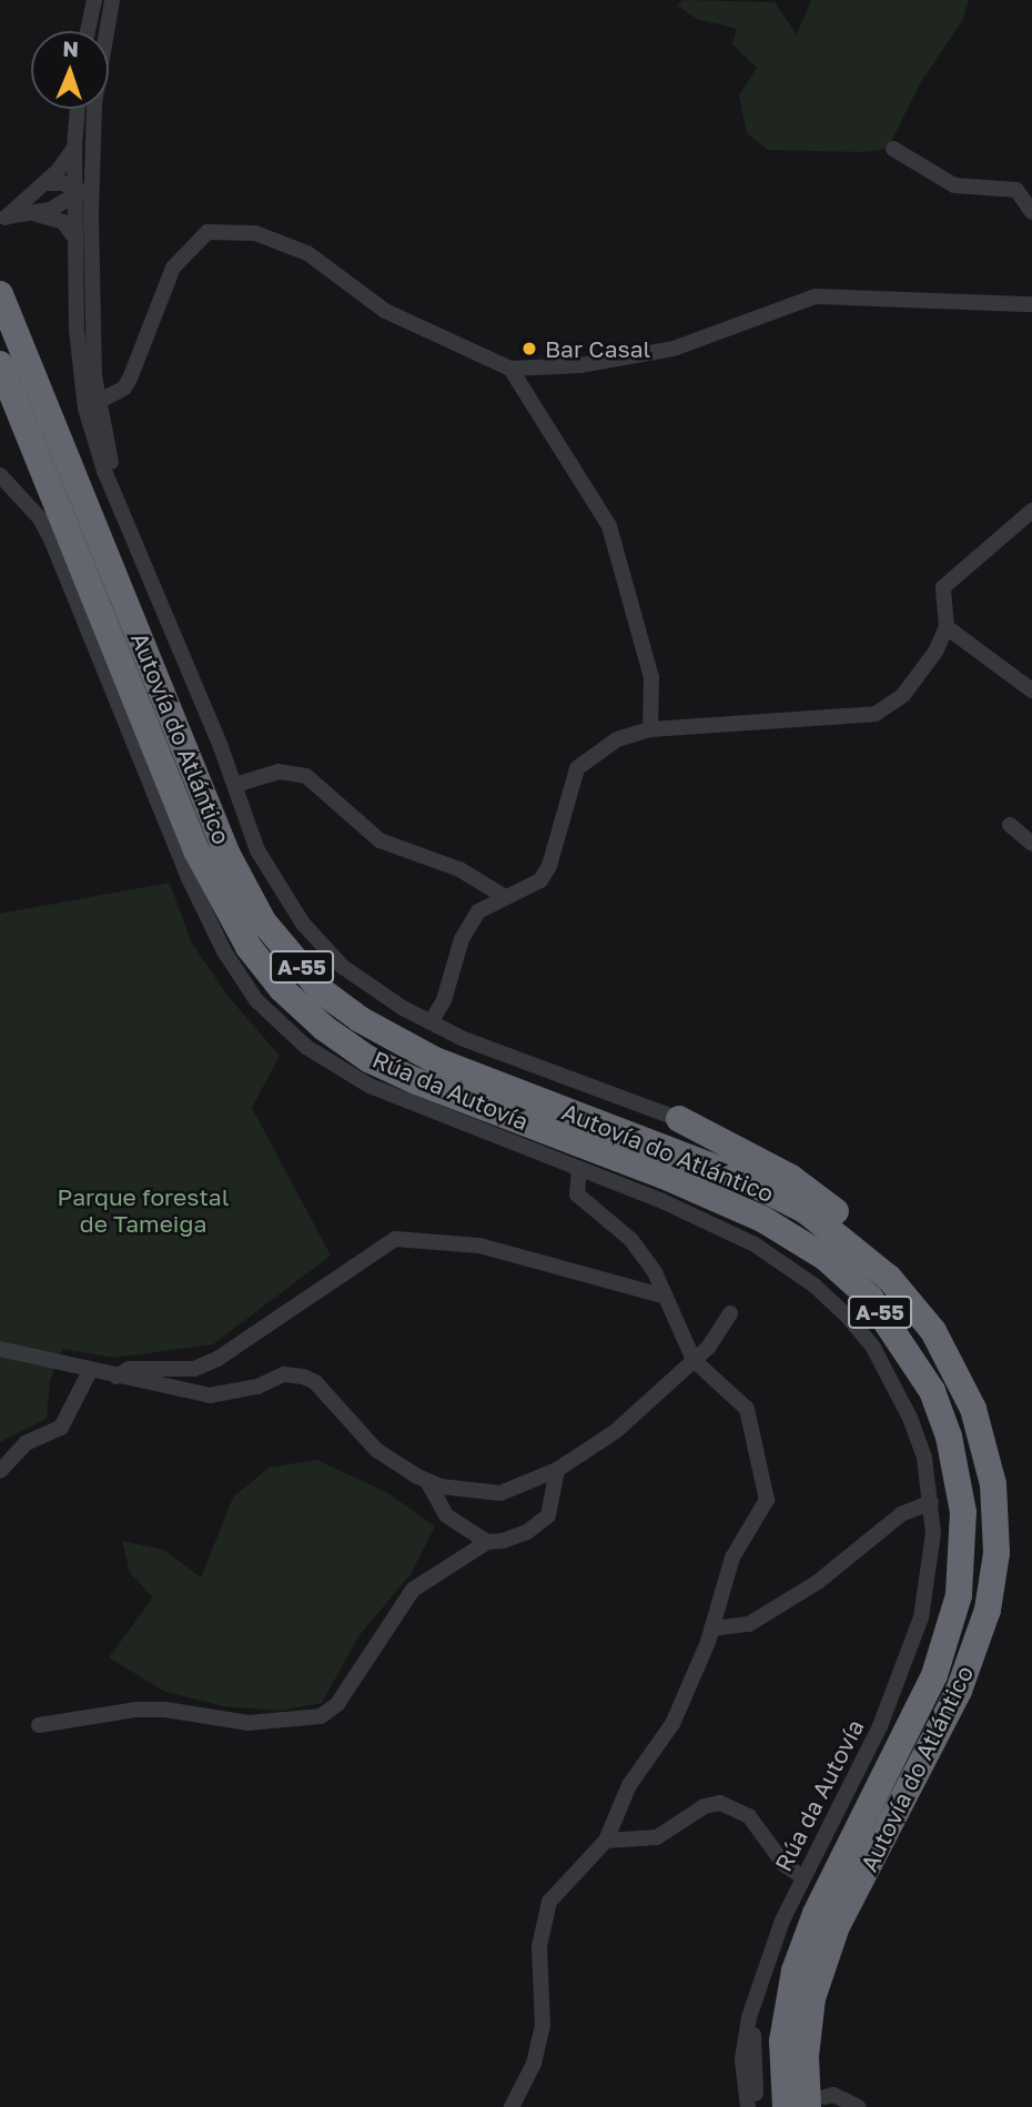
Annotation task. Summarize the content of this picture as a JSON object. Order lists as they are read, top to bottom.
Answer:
{
  "streets": {
    "highway": ["Autovía do Atlántico", "A-55"],
    "street": ["Rúa da Autovía"]
  },
  "parks": ["Parque forestal de Tameiga"],
  "places": ["Bar Casal"],
  "north": "top"
}
